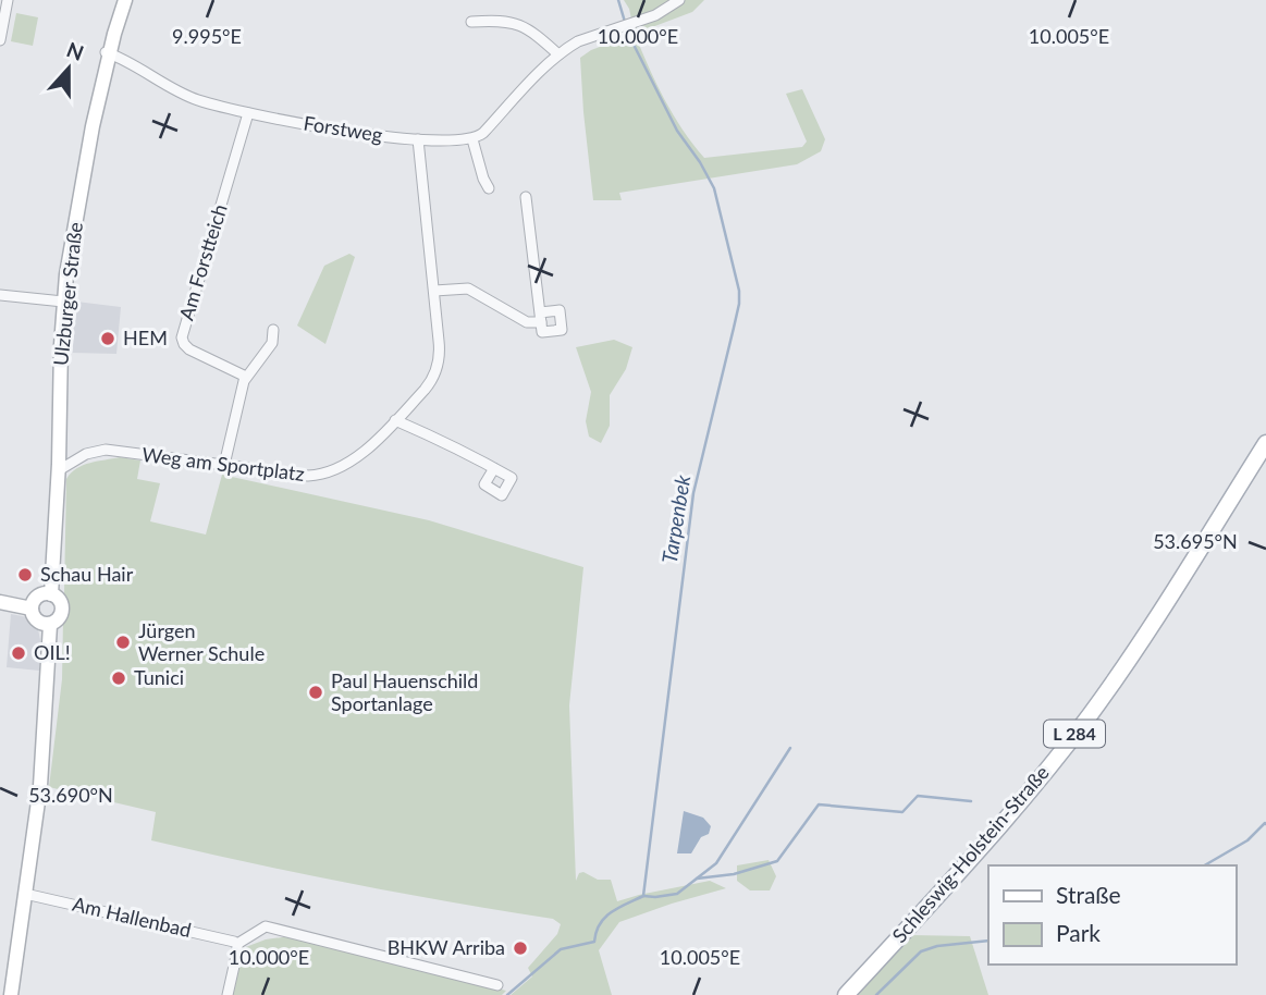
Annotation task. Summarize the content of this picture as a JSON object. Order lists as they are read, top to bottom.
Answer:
{
  "streets": {
    "main road": ["Ulzburger Straße", "L 284", "Schleswig-Holstein-Straße"],
    "street": [
      "Forstweg",
      "Am Forstteich",
      "Weg am Sportplatz",
      "Am Hallenbad"
    ]
  },
  "crossings": [
    ["Forstweg", "Am Forstteich"],
    ["Forstweg", "Ulzburger Straße"],
    ["Forstweg", "Weg am Sportplatz"],
    ["Ulzburger Straße", "Weg am Sportplatz"],
    ["Ulzburger Straße", "Am Hallenbad"]
  ],
  "water": ["Tarpenbek"],
  "places": [
    "HEM",
    "Schau Hair",
    "Jürgen Werner Schule",
    "OIL!",
    "Tunici",
    "Paul Hauenschild Sportanlage",
    "BHKW Arriba"
  ],
  "legend": ["Straße", "Park"],
  "north": "top",
  "coordinates": [
    "9.995°E",
    "10.000°E",
    "10.005°E",
    "53.695°N",
    "53.690°N"
  ]
}
